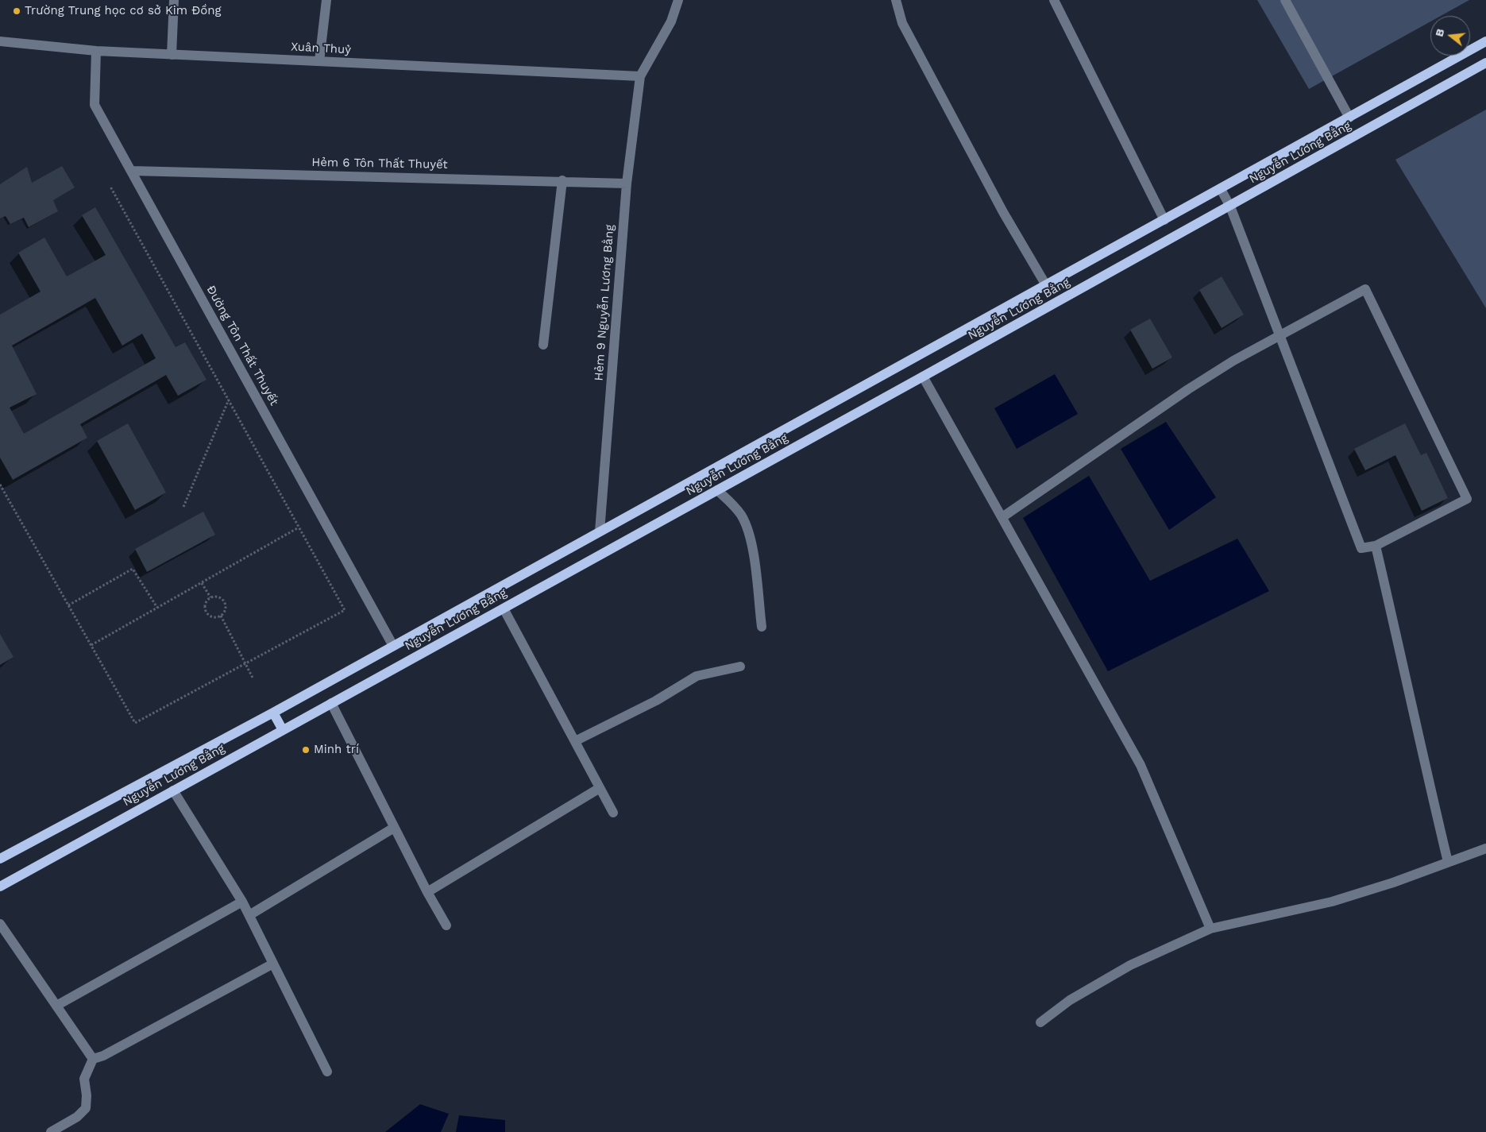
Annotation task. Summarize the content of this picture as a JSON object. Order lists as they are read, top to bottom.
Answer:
{
  "streets": {
    "main road": ["Nguyễn Lương Bằng"],
    "street": [
      "Xuân Thuỷ",
      "Hẻm 6 Tôn Thất Thuyết",
      "Hẻm 9 Nguyễn Lương Bằng",
      "Đường Tôn Thất Thuyết"
    ]
  },
  "crossings": [
    ["Xuân Thuỷ", "Hẻm 9 Nguyễn Lương Bằng"],
    ["Xuân Thuỷ", "Đường Tôn Thất Thuyết"],
    ["Nguyễn Lương Bằng", "Hẻm 9 Nguyễn Lương Bằng"],
    ["Nguyễn Lương Bằng", "Đường Tôn Thất Thuyết"],
    ["Hẻm 6 Tôn Thất Thuyết", "Hẻm 9 Nguyễn Lương Bằng"],
    ["Hẻm 6 Tôn Thất Thuyết", "Đường Tôn Thất Thuyết"]
  ],
  "places": ["Trường Trung học cơ sở Kim Đồng", "Minh trí"],
  "north": "left"
}
